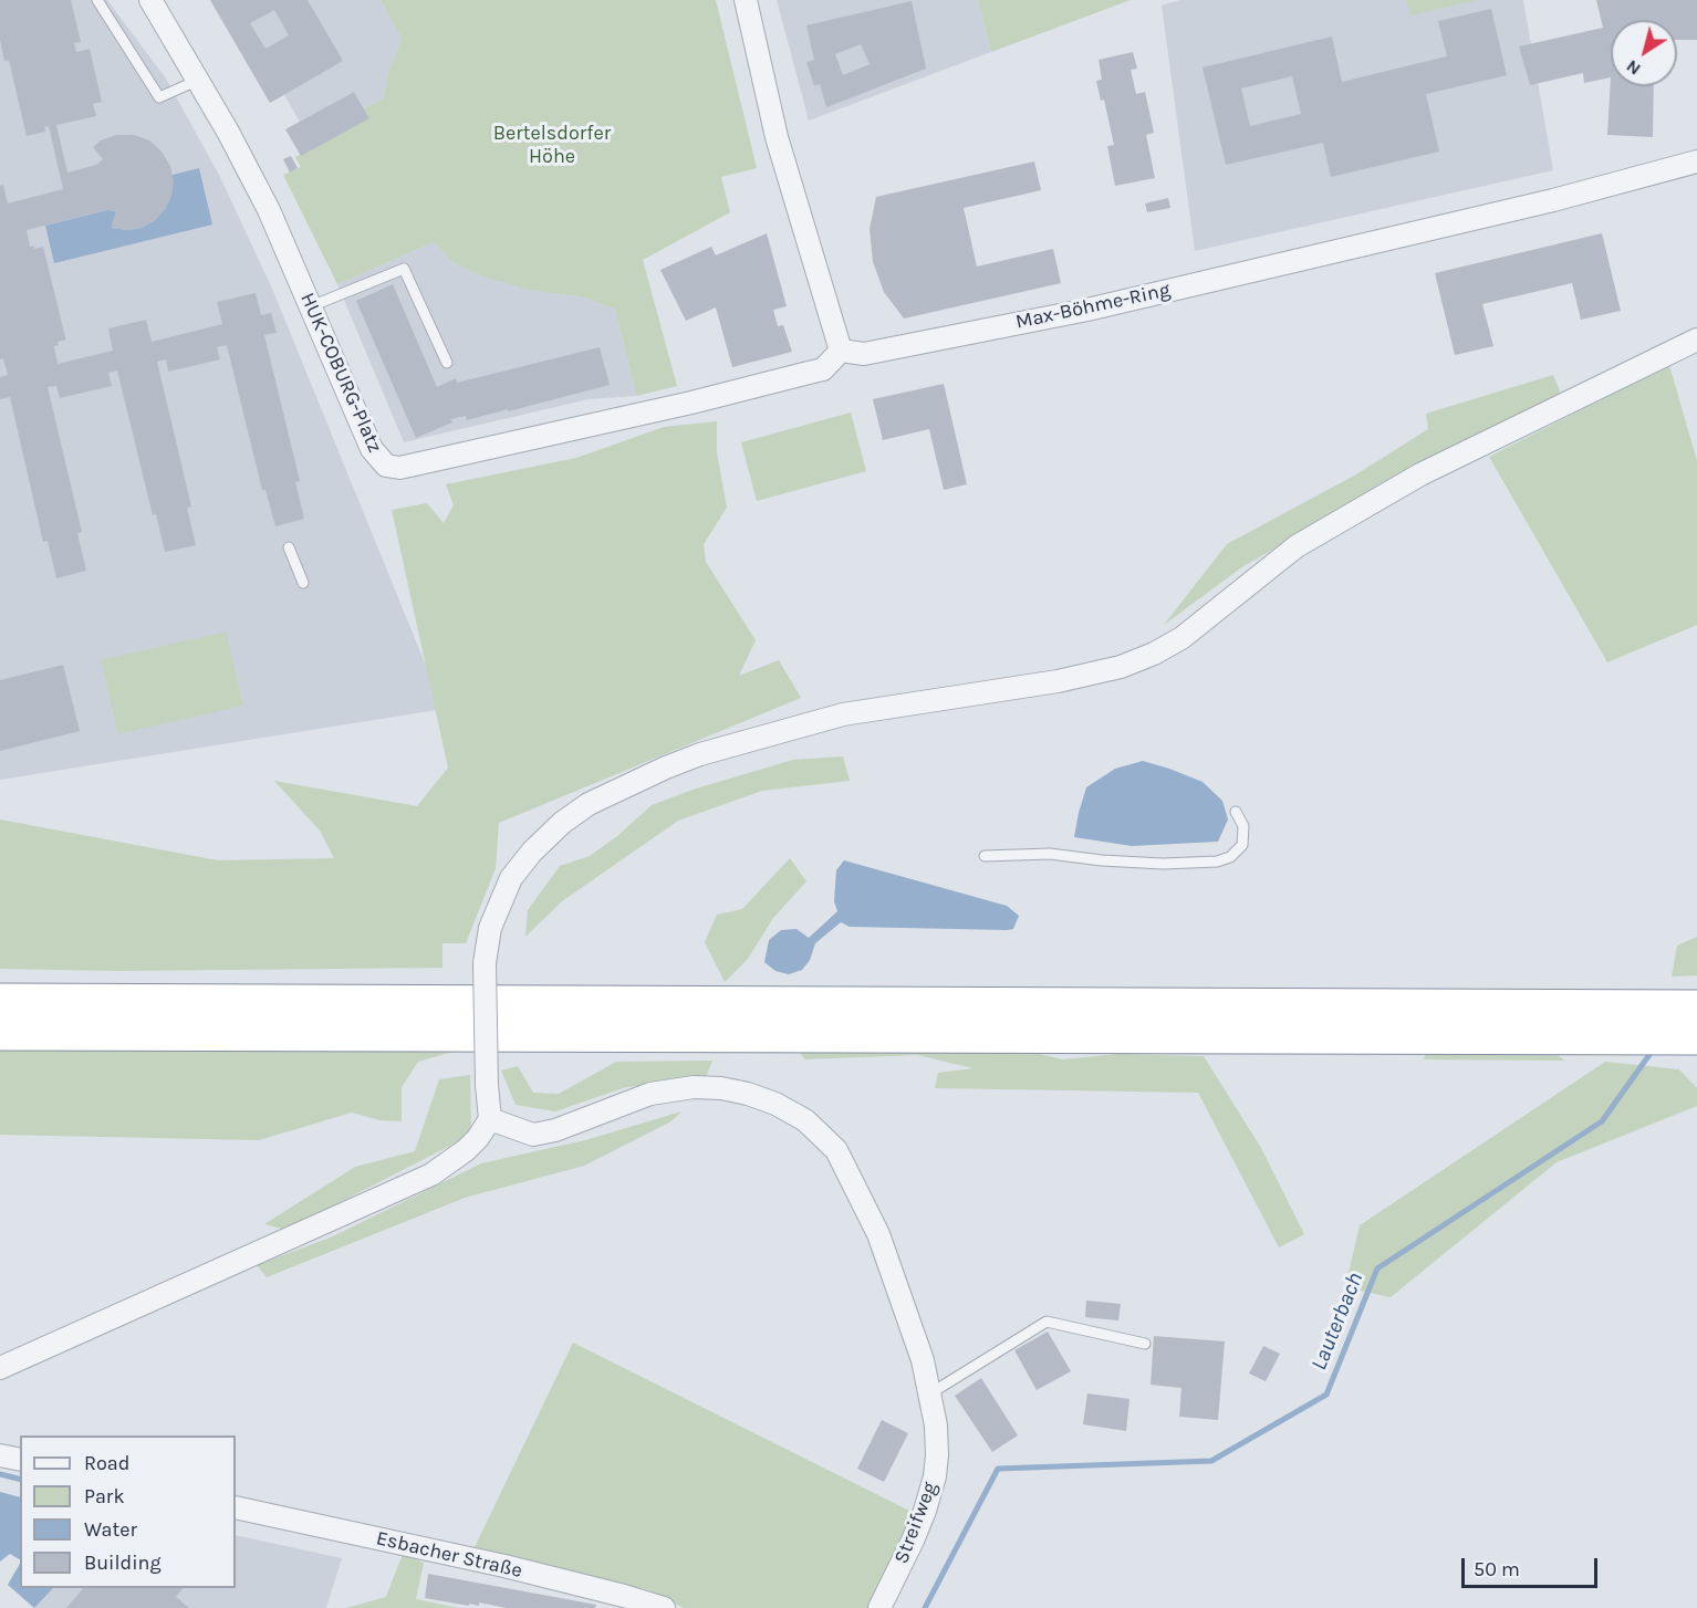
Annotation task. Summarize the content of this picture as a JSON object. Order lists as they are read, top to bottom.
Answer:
{
  "streets": {
    "street": [
      "Max-Böhme-Ring",
      "HUK-COBURG-Platz",
      "Streifweg",
      "Esbacher Straße"
    ]
  },
  "crossings": [
    ["Max-Böhme-Ring", "HUK-COBURG-Platz"]
  ],
  "water": ["Lauterbach"],
  "parks": ["Bertelsdorfer Höhe"],
  "legend": [
    "Road",
    "Park",
    "Water",
    "Building"
  ],
  "scale_bar": "50 m",
  "north": "bottom left"
}
